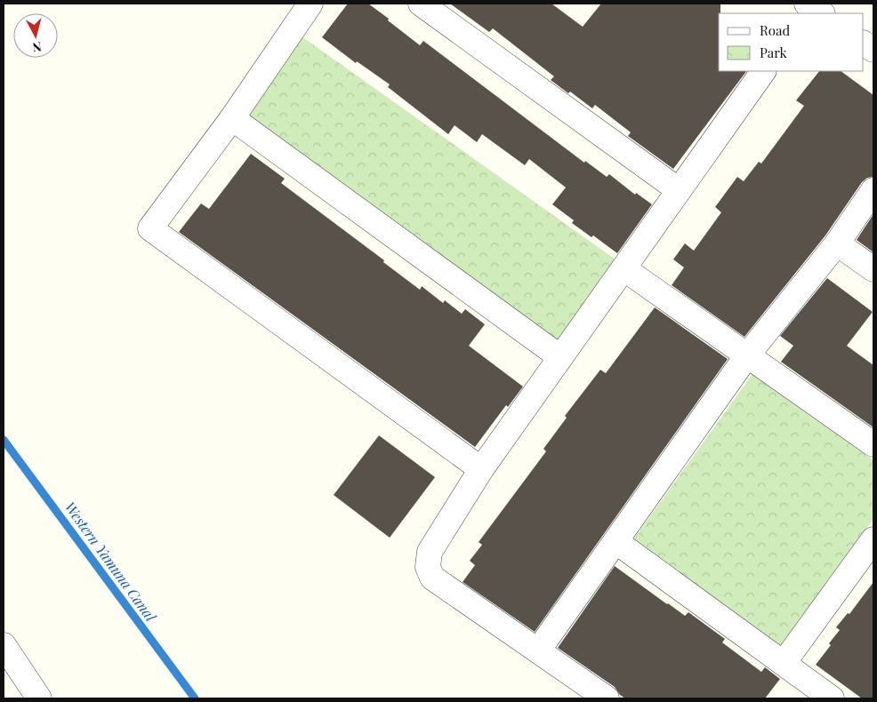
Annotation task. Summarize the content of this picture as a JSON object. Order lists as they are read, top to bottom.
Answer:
{
  "water": ["Western Yamuna Canal"],
  "legend": ["Road", "Park"],
  "north": "bottom"
}
